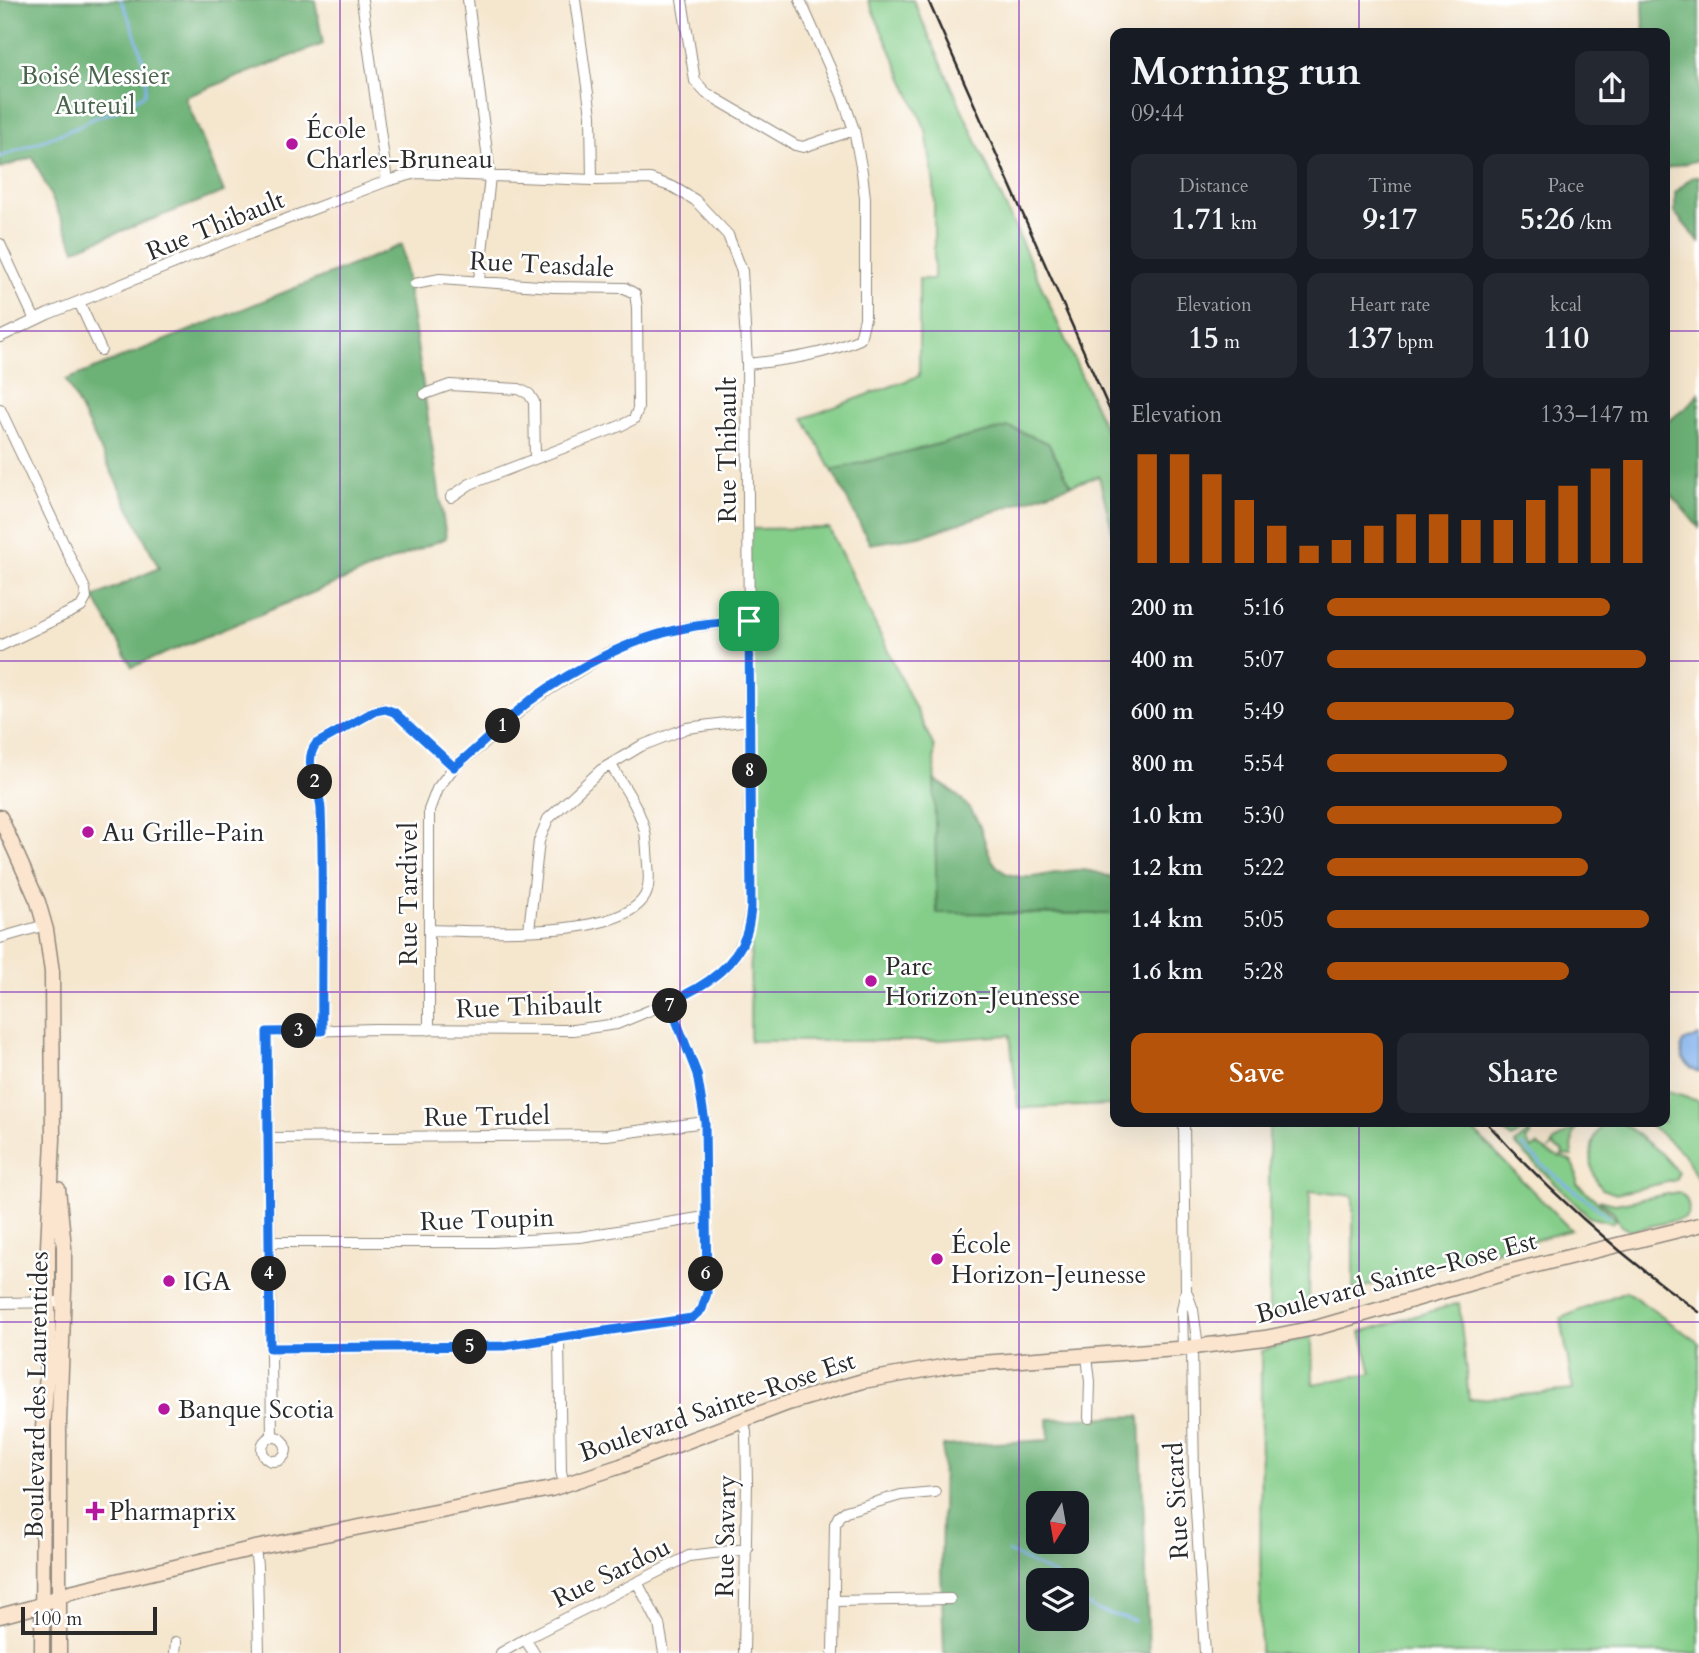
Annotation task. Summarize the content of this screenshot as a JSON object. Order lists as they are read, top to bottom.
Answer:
{
  "streets": {
    "street": [
      "Rue Thibault",
      "Rue Teasdale",
      "Rue Tardivel",
      "Rue Trudel",
      "Rue Toupin",
      "Boulevard Sainte-Rose Est",
      "Boulevard des Laurentides",
      "Rue Sicard",
      "Rue Savary",
      "Rue Sardou"
    ]
  },
  "crossings": [
    ["Rue Thibault", "Rue Tardivel"],
    ["Rue Thibault", "Rue Trudel"],
    ["Boulevard Sainte-Rose Est", "Boulevard des Laurentides"],
    ["Boulevard Sainte-Rose Est", "Rue Sicard"],
    ["Boulevard Sainte-Rose Est", "Rue Savary"],
    ["Rue Savary", "Rue Sardou"]
  ],
  "parks": ["Boisé Messier Auteuil"],
  "places": {
    "other": [
      "École Charles-Bruneau",
      "Au Grille-Pain",
      "Parc Horizon-Jeunesse",
      "École Horizon-Jeunesse",
      "IGA",
      "Banque Scotia"
    ],
    "health": ["Pharmaprix"]
  },
  "scale_bar": "100 m",
  "north": "bottom",
  "page": {
    "heading": ["Morning run", "09:44"],
    "stats": [
      ["Distance", "1.71 km"],
      ["Time", "9:17"],
      ["Pace", "5:26 /km"],
      ["Elevation", "15 m"],
      ["Heart rate", "137 bpm"],
      ["kcal", "110"]
    ],
    "chart": ["Elevation", "133–147 m"],
    "list": [
      {
        "name": "200 m",
        "note": "5:16"
      },
      {
        "name": "400 m",
        "note": "5:07"
      },
      {
        "name": "600 m",
        "note": "5:49"
      },
      {
        "name": "800 m",
        "note": "5:54"
      },
      {
        "name": "1.0 km",
        "note": "5:30"
      },
      {
        "name": "1.2 km",
        "note": "5:22"
      },
      {
        "name": "1.4 km",
        "note": "5:05"
      },
      {
        "name": "1.6 km",
        "note": "5:28"
      }
    ],
    "pins": [
      "1",
      "8",
      "2",
      "7",
      "3",
      "4",
      "6",
      "5"
    ],
    "buttons": ["Save", "Share"],
    "scale": "100 m"
  }
}
